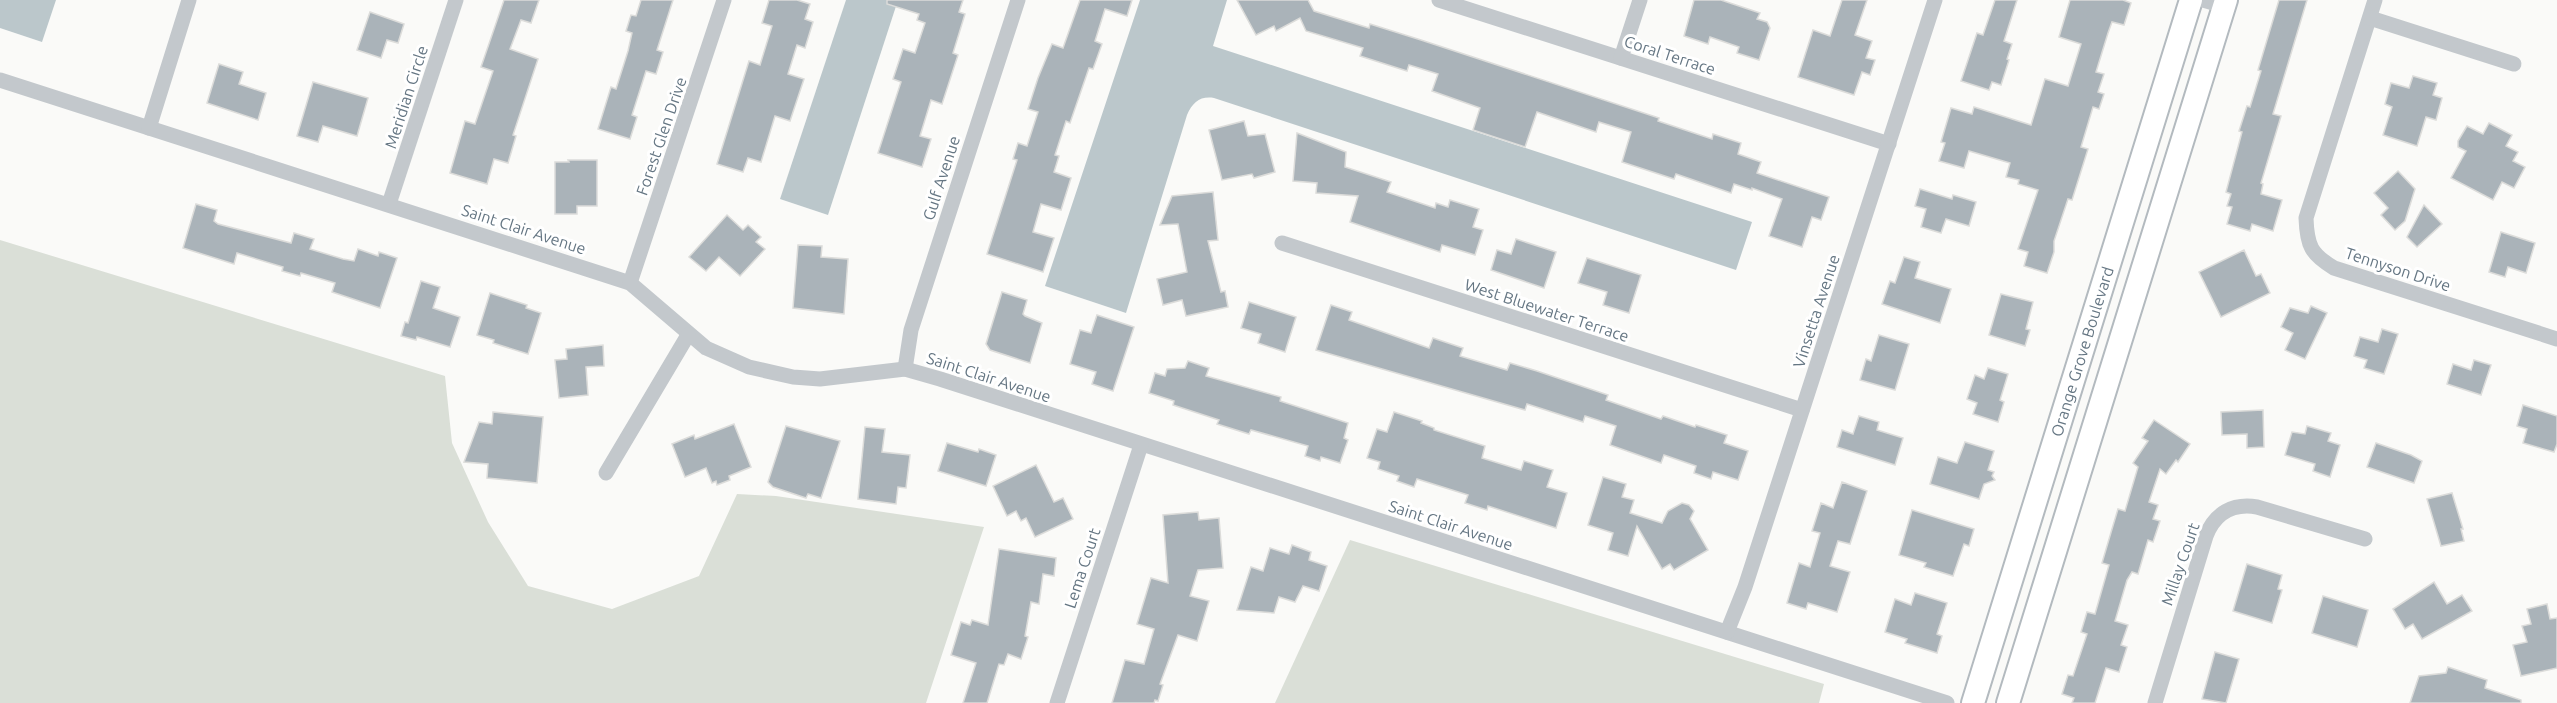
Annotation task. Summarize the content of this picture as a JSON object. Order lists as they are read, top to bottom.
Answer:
{
  "streets": {
    "street": [
      "Coral Terrace",
      "Meridian Circle",
      "Forest Glen Drive",
      "Gulf Avenue",
      "Saint Clair Avenue",
      "Tennyson Drive",
      "West Bluewater Terrace",
      "Vinsetta Avenue",
      "Orange Grove Boulevard",
      "Millay Court",
      "Lema Court"
    ]
  },
  "crossings": [
    ["Coral Terrace", "Vinsetta Avenue"],
    ["Meridian Circle", "Saint Clair Avenue"],
    ["Forest Glen Drive", "Saint Clair Avenue"],
    ["Gulf Avenue", "Saint Clair Avenue"],
    ["Saint Clair Avenue", "Vinsetta Avenue"],
    ["Saint Clair Avenue", "Lema Court"],
    ["West Bluewater Terrace", "Vinsetta Avenue"]
  ]
}
